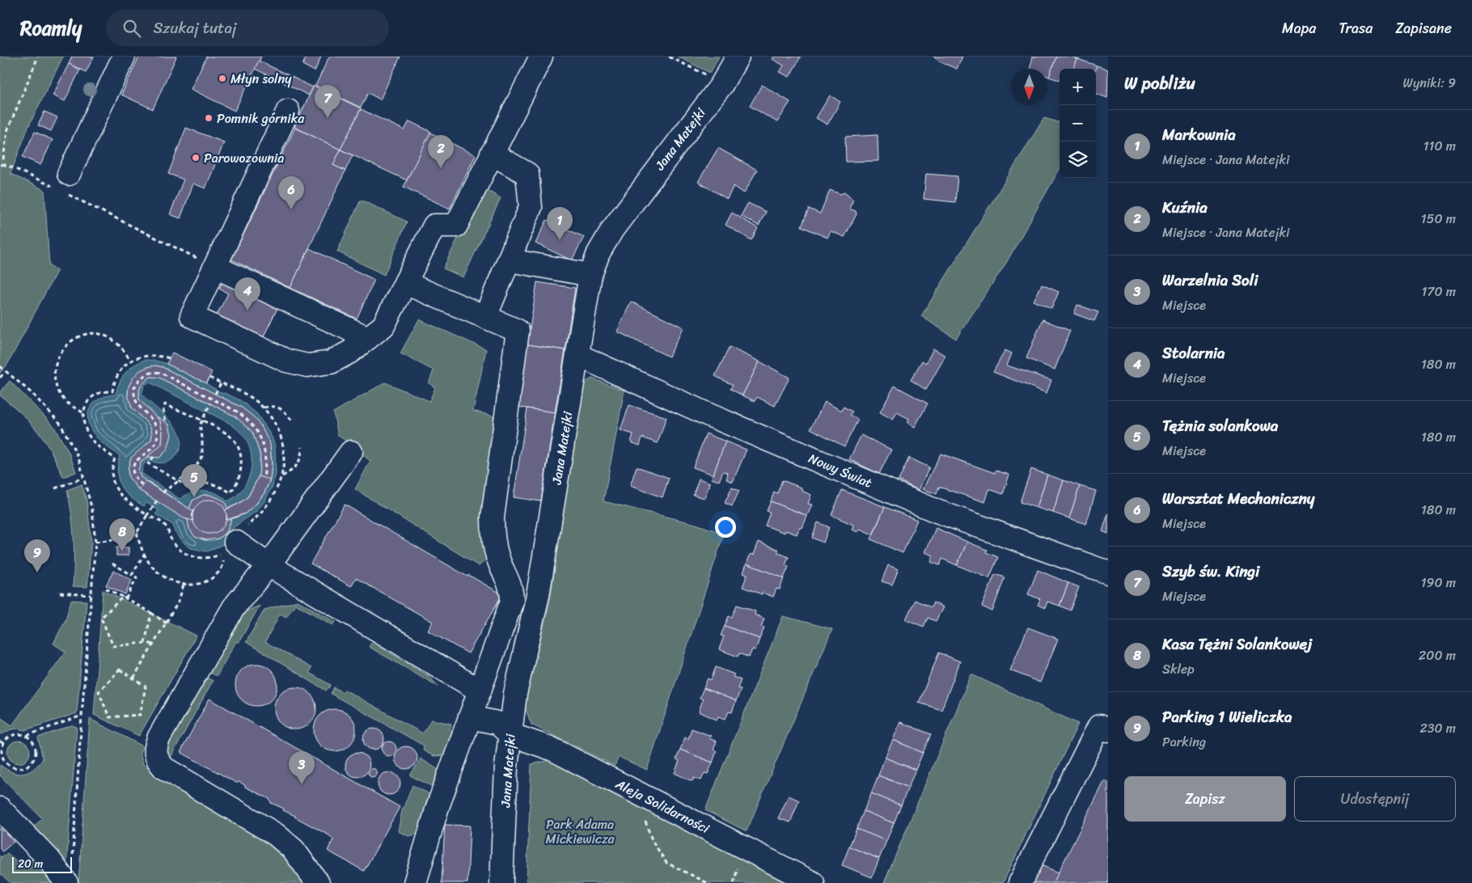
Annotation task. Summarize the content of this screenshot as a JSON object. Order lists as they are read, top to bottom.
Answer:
{
  "streets": {
    "street": ["Jana Matejki", "Nowy Świat", "Aleja Solidarności"]
  },
  "crossings": [
    ["Jana Matejki", "Nowy Świat"],
    ["Jana Matejki", "Aleja Solidarności"]
  ],
  "parks": ["Park Adama Mickiewicza"],
  "places": ["Młyn solny", "Pomnik górnika", "Parowozownia"],
  "scale_bar": "20 m",
  "north": "bottom",
  "page": {
    "header": "Roamly",
    "search": "Szukaj tutaj",
    "nav": ["Mapa", "Trasa", "Zapisane"],
    "heading": ["W pobliżu", "Wyniki: 9"],
    "map_buttons": ["+", "−"],
    "pins": [
      "7",
      "2",
      "6",
      "1",
      "4",
      "5",
      "8",
      "9",
      "3"
    ],
    "list": [
      {
        "mark": "1",
        "name": "Markownia",
        "note": "Miejsce · Jana Matejki",
        "value": "110 m"
      },
      {
        "mark": "2",
        "name": "Kuźnia",
        "note": "Miejsce · Jana Matejki",
        "value": "150 m"
      },
      {
        "mark": "3",
        "name": "Warzelnia Soli",
        "note": "Miejsce",
        "value": "170 m"
      },
      {
        "mark": "4",
        "name": "Stolarnia",
        "note": "Miejsce",
        "value": "180 m"
      },
      {
        "mark": "5",
        "name": "Tężnia solankowa",
        "note": "Miejsce",
        "value": "180 m"
      },
      {
        "mark": "6",
        "name": "Warsztat Mechaniczny",
        "note": "Miejsce",
        "value": "180 m"
      },
      {
        "mark": "7",
        "name": "Szyb św. Kingi",
        "note": "Miejsce",
        "value": "190 m"
      },
      {
        "mark": "8",
        "name": "Kasa Tężni Solankowej",
        "note": "Sklep",
        "value": "200 m"
      },
      {
        "mark": "9",
        "name": "Parking 1 Wieliczka",
        "note": "Parking",
        "value": "230 m"
      }
    ],
    "buttons": ["Zapisz", "Udostępnij"],
    "scale": "20 m"
  }
}
